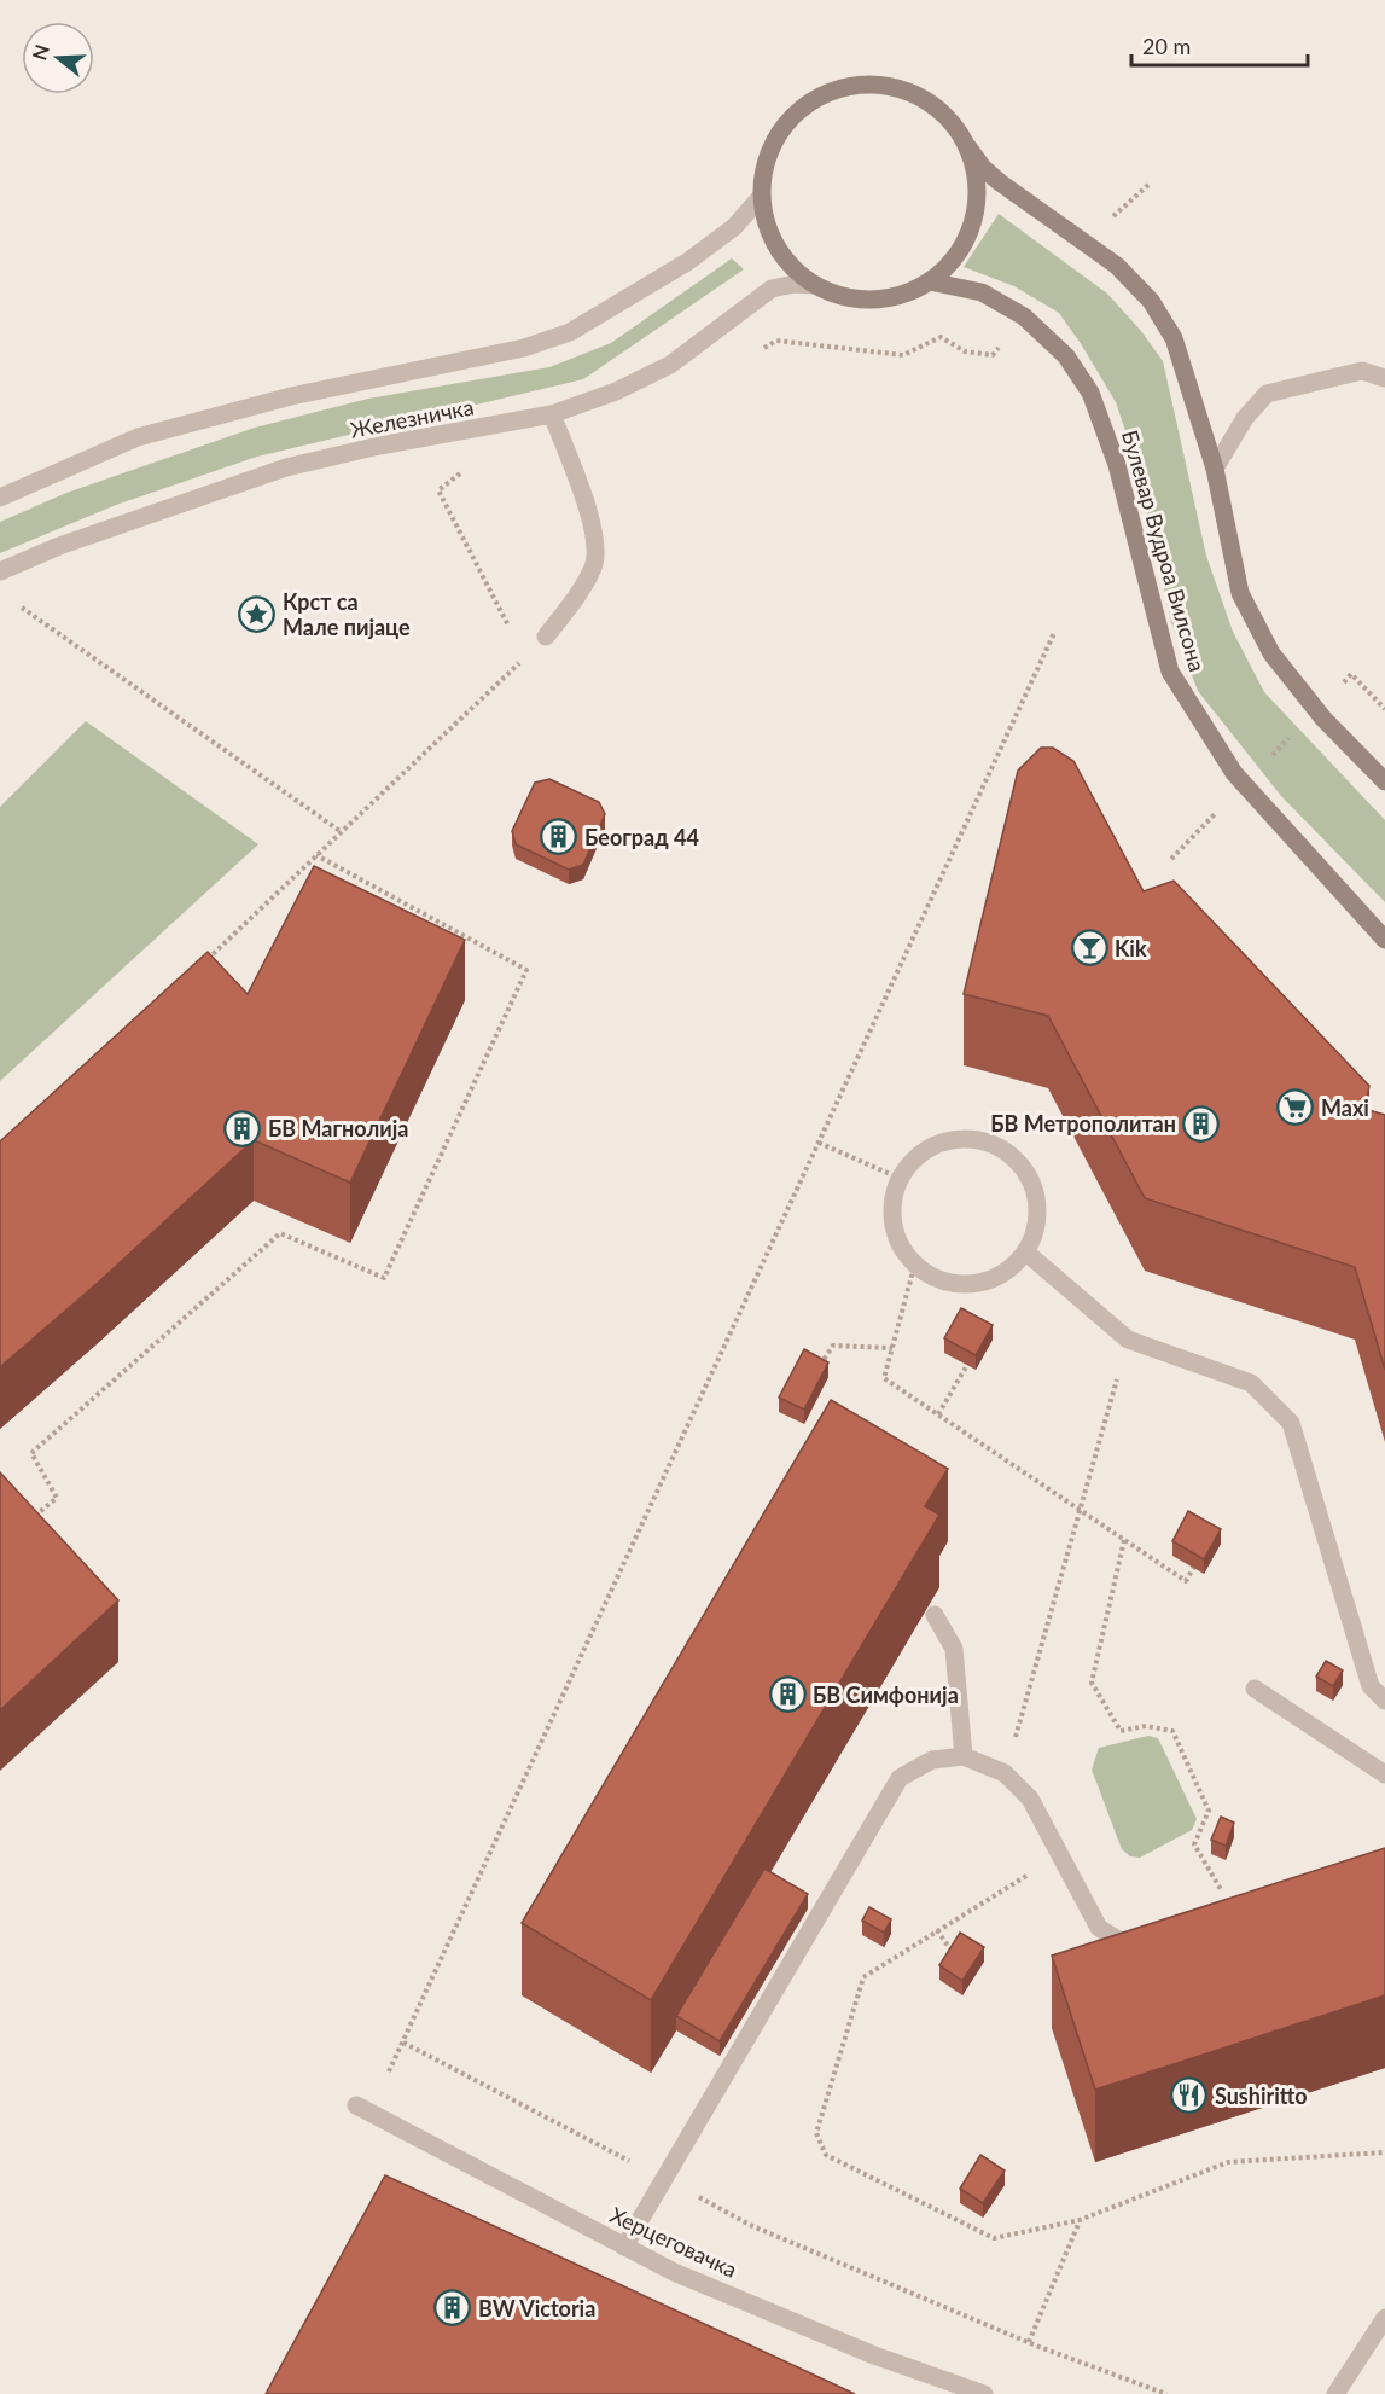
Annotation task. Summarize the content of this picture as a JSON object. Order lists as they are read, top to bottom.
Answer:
{
  "streets": {
    "main road": ["Булевар Вудроа Вилсона"],
    "street": ["Железничка", "Херцеговачка"]
  },
  "crossings": [
    ["Железничка", "Булевар Вудроа Вилсона"]
  ],
  "places": {
    "place": ["Крст са Мале пијаце"],
    "building": [
      "Београд 44",
      "БВ Метрополитан",
      "БВ Магнолија",
      "БВ Симфонија",
      "BW Victoria"
    ],
    "bar": ["Kik"],
    "supermarket": ["Maxi"],
    "restaurant": ["Sushiritto"]
  },
  "scale_bar": "20 m",
  "north": "left"
}
